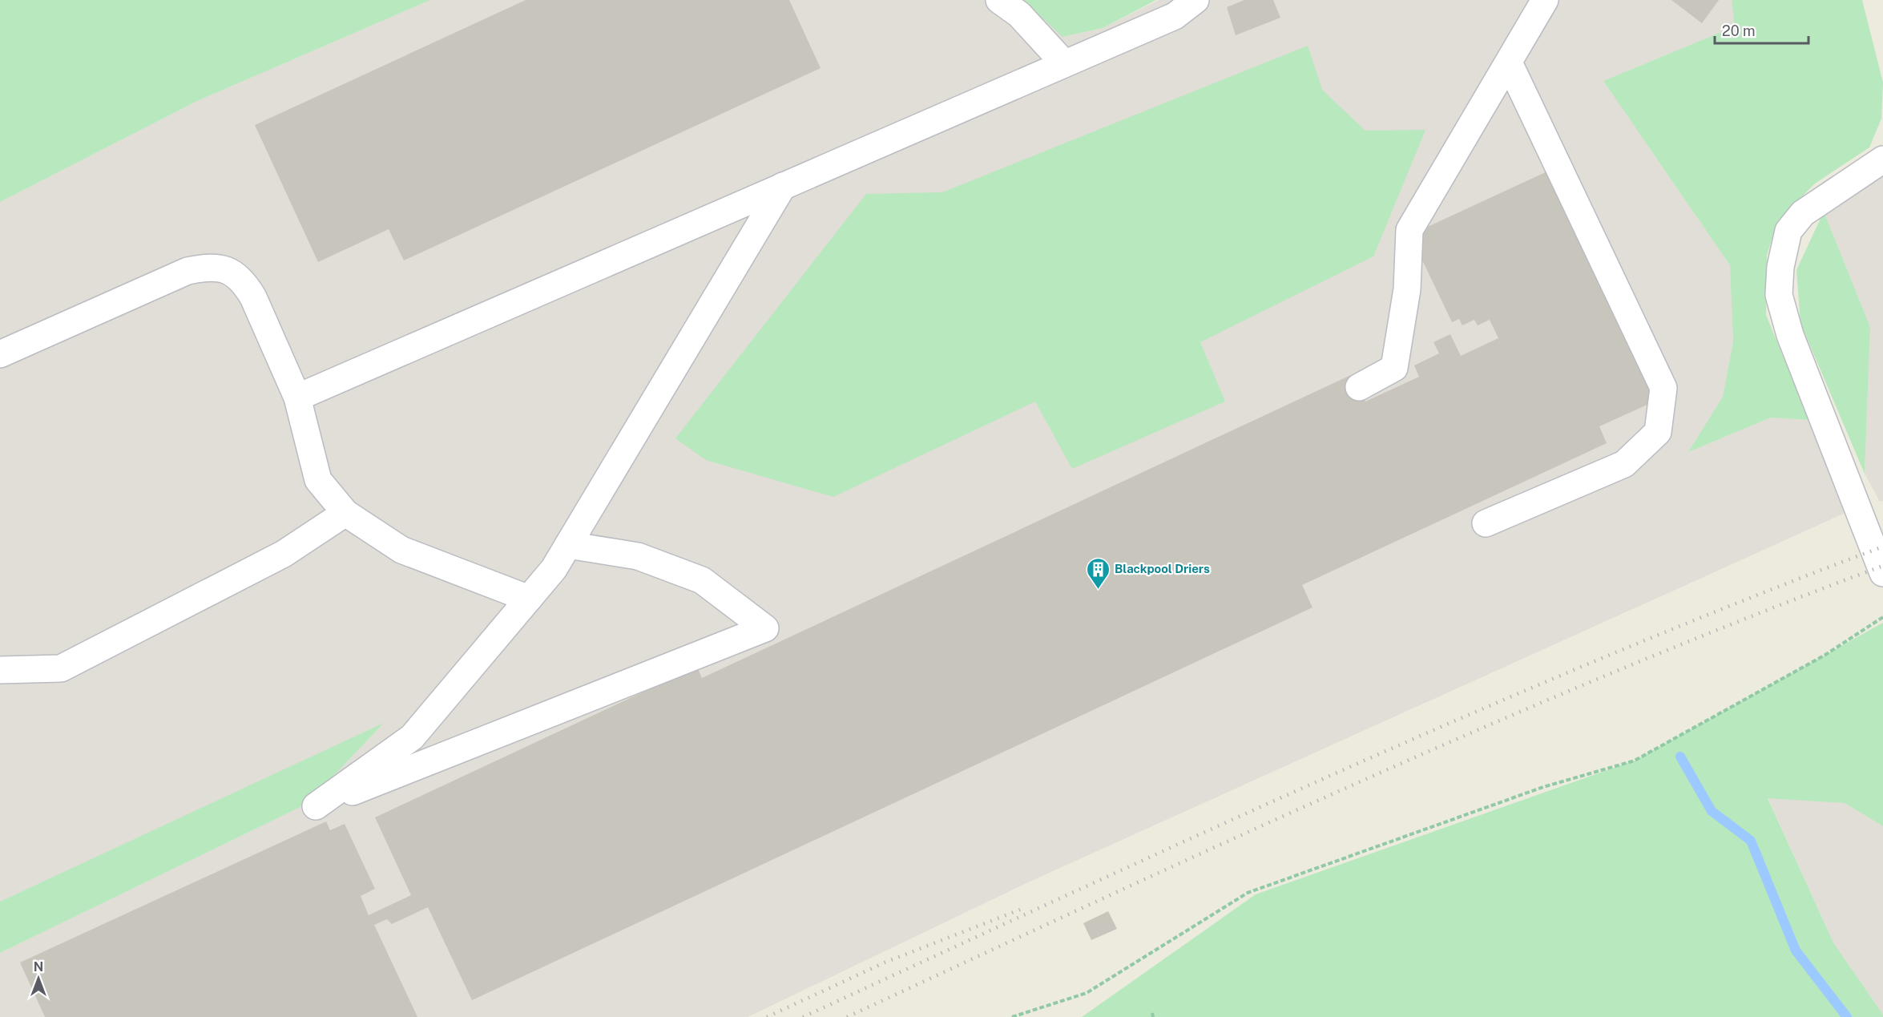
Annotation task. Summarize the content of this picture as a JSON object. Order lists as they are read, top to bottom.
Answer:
{
  "places": {
    "building": ["Blackpool Driers"]
  },
  "scale_bar": "20 m",
  "north": "top"
}
